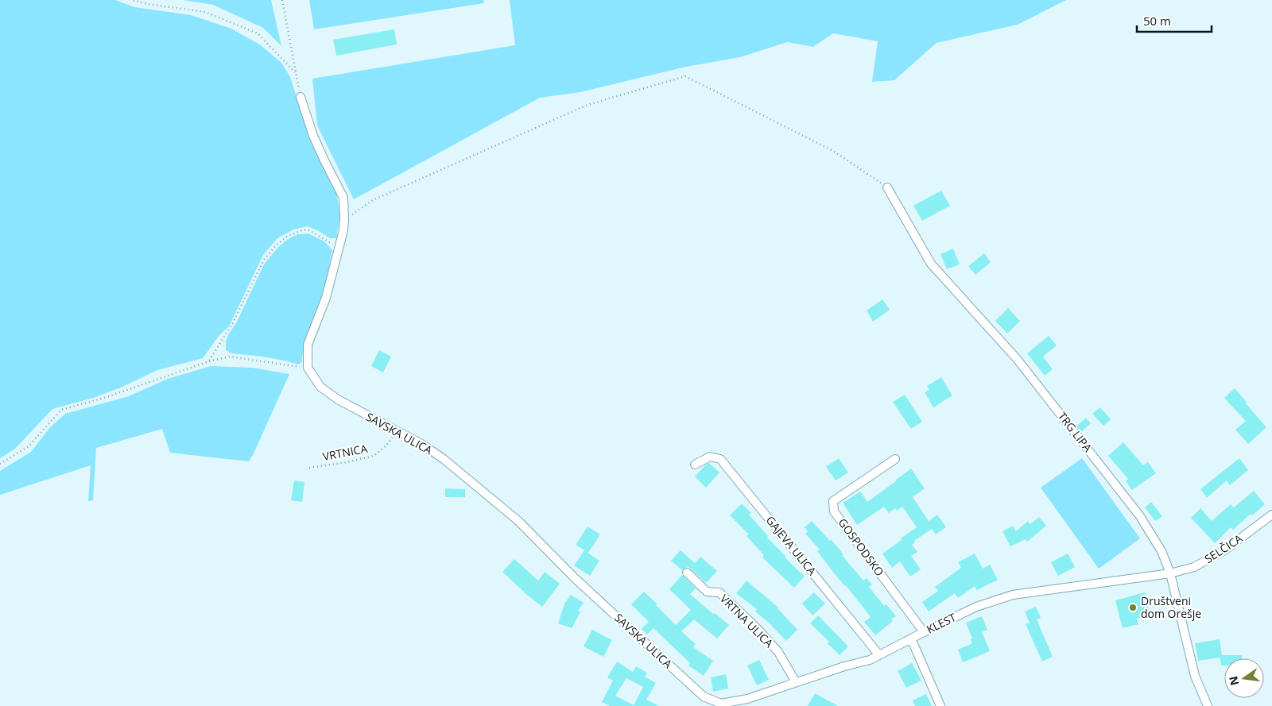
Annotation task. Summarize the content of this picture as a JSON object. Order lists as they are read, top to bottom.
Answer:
{
  "streets": {
    "street": [
      "TRG LIPA",
      "SAVSKA ULICA",
      "GAJEVA ULICA",
      "GOSPODSKO",
      "SELČICA",
      "VRTNA ULICA",
      "KLEST"
    ],
    "path": ["VRTNICA"]
  },
  "crossings": [
    ["TRG LIPA", "SELČICA"],
    ["TRG LIPA", "KLEST"],
    ["SAVSKA ULICA", "VRTNICA"],
    ["SAVSKA ULICA", "KLEST"],
    ["GAJEVA ULICA", "KLEST"],
    ["GOSPODSKO", "KLEST"],
    ["SELČICA", "KLEST"],
    ["VRTNA ULICA", "KLEST"]
  ],
  "places": ["Društveni dom Orešje"],
  "scale_bar": "50 m",
  "north": "left"
}
